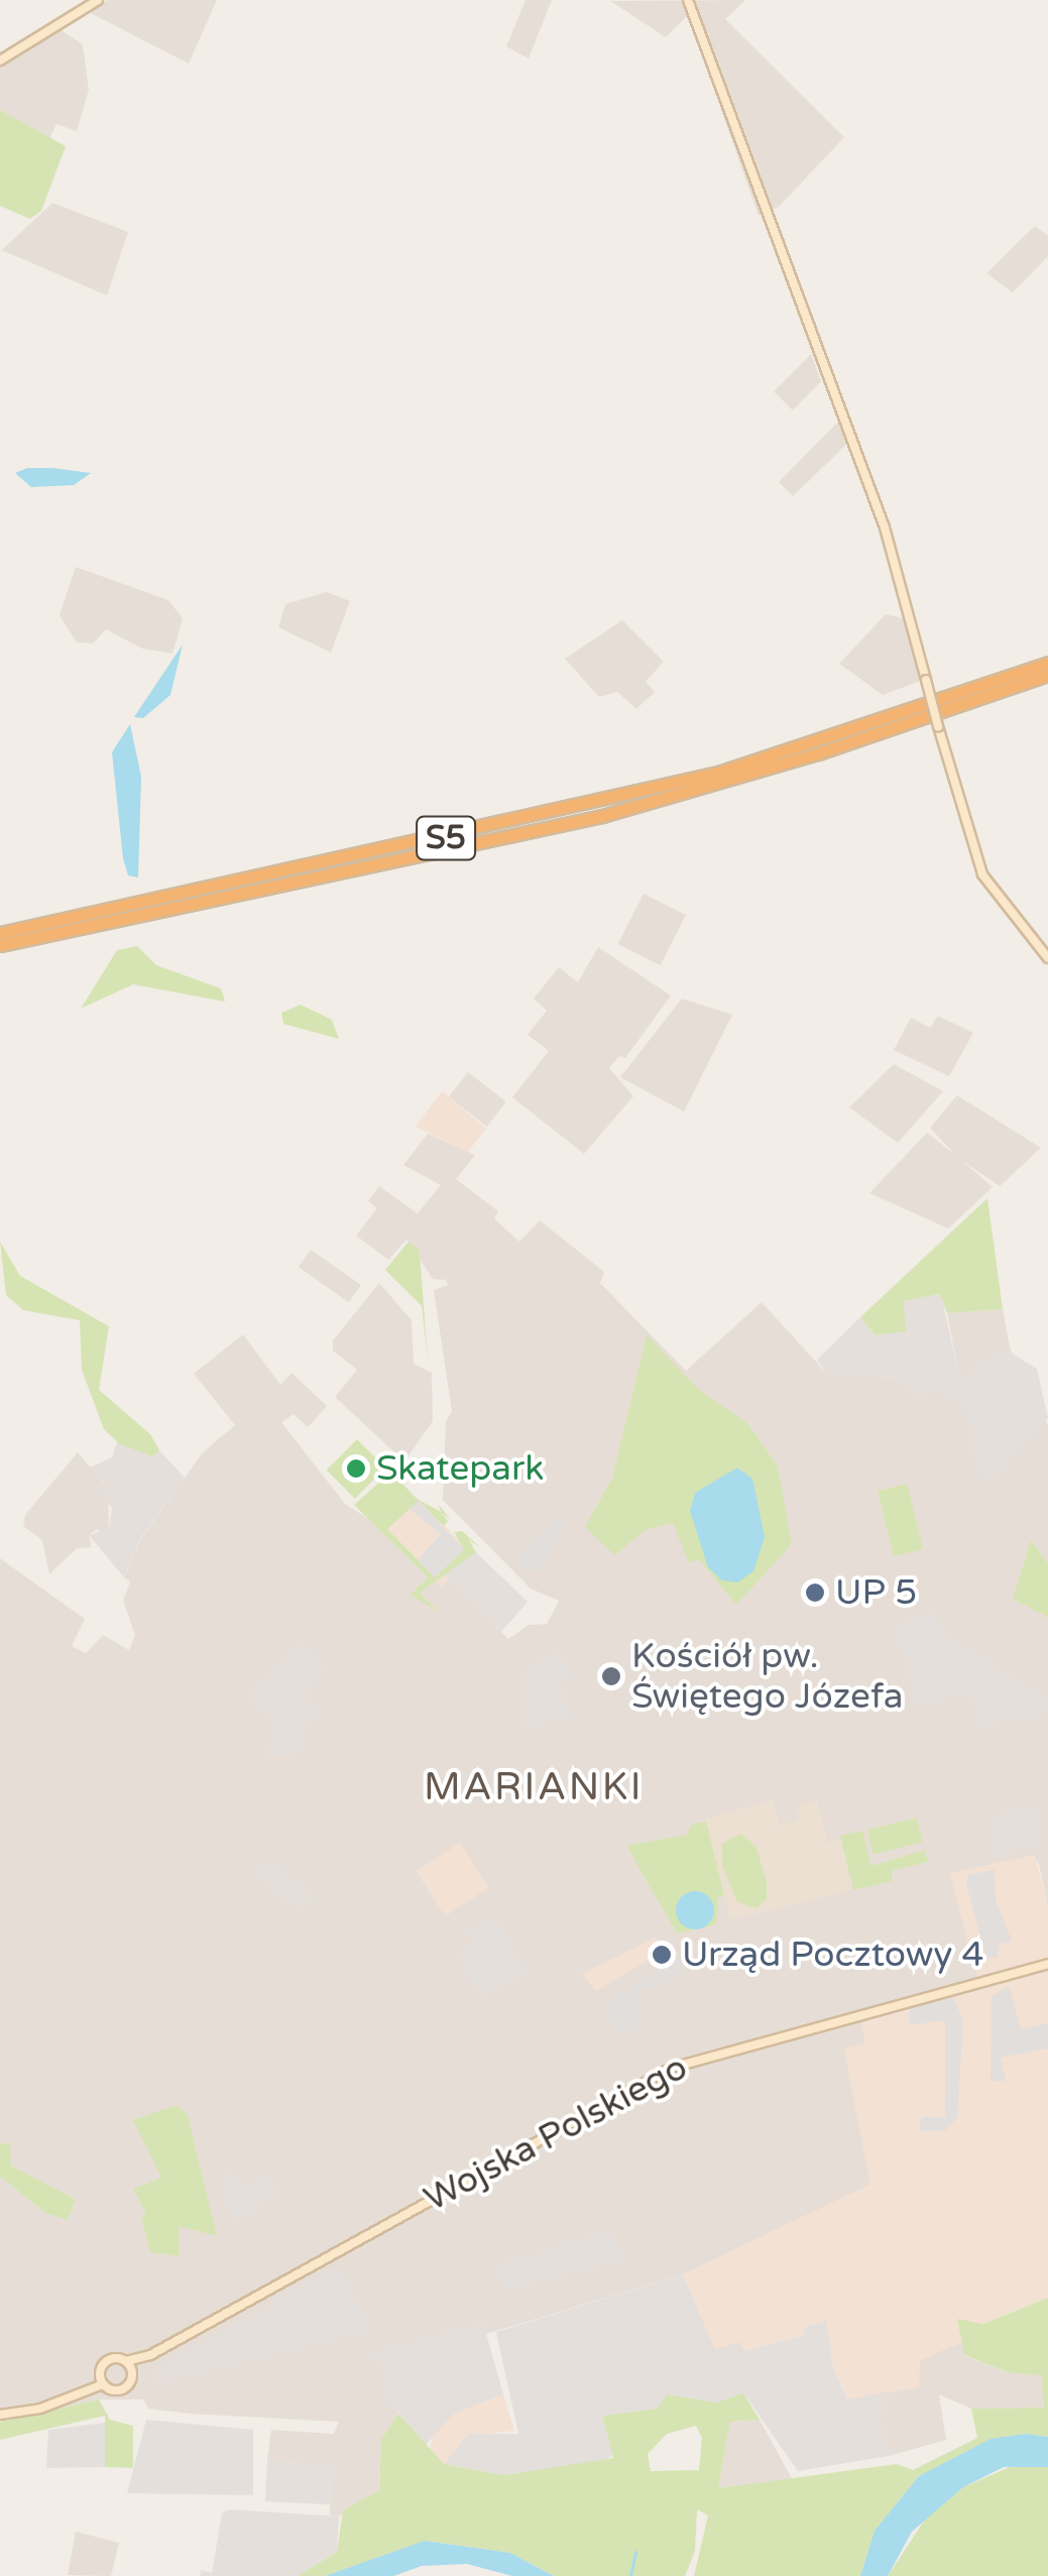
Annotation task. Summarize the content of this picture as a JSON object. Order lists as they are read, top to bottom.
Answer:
{
  "streets": {
    "highway": ["S5"],
    "street": ["Wojska Polskiego"]
  },
  "districts": ["MARIANKI"],
  "places": [
    "Skatepark",
    "UP 5",
    "Kościół pw. Świętego Józefa",
    "Urząd Pocztowy 4"
  ]
}
